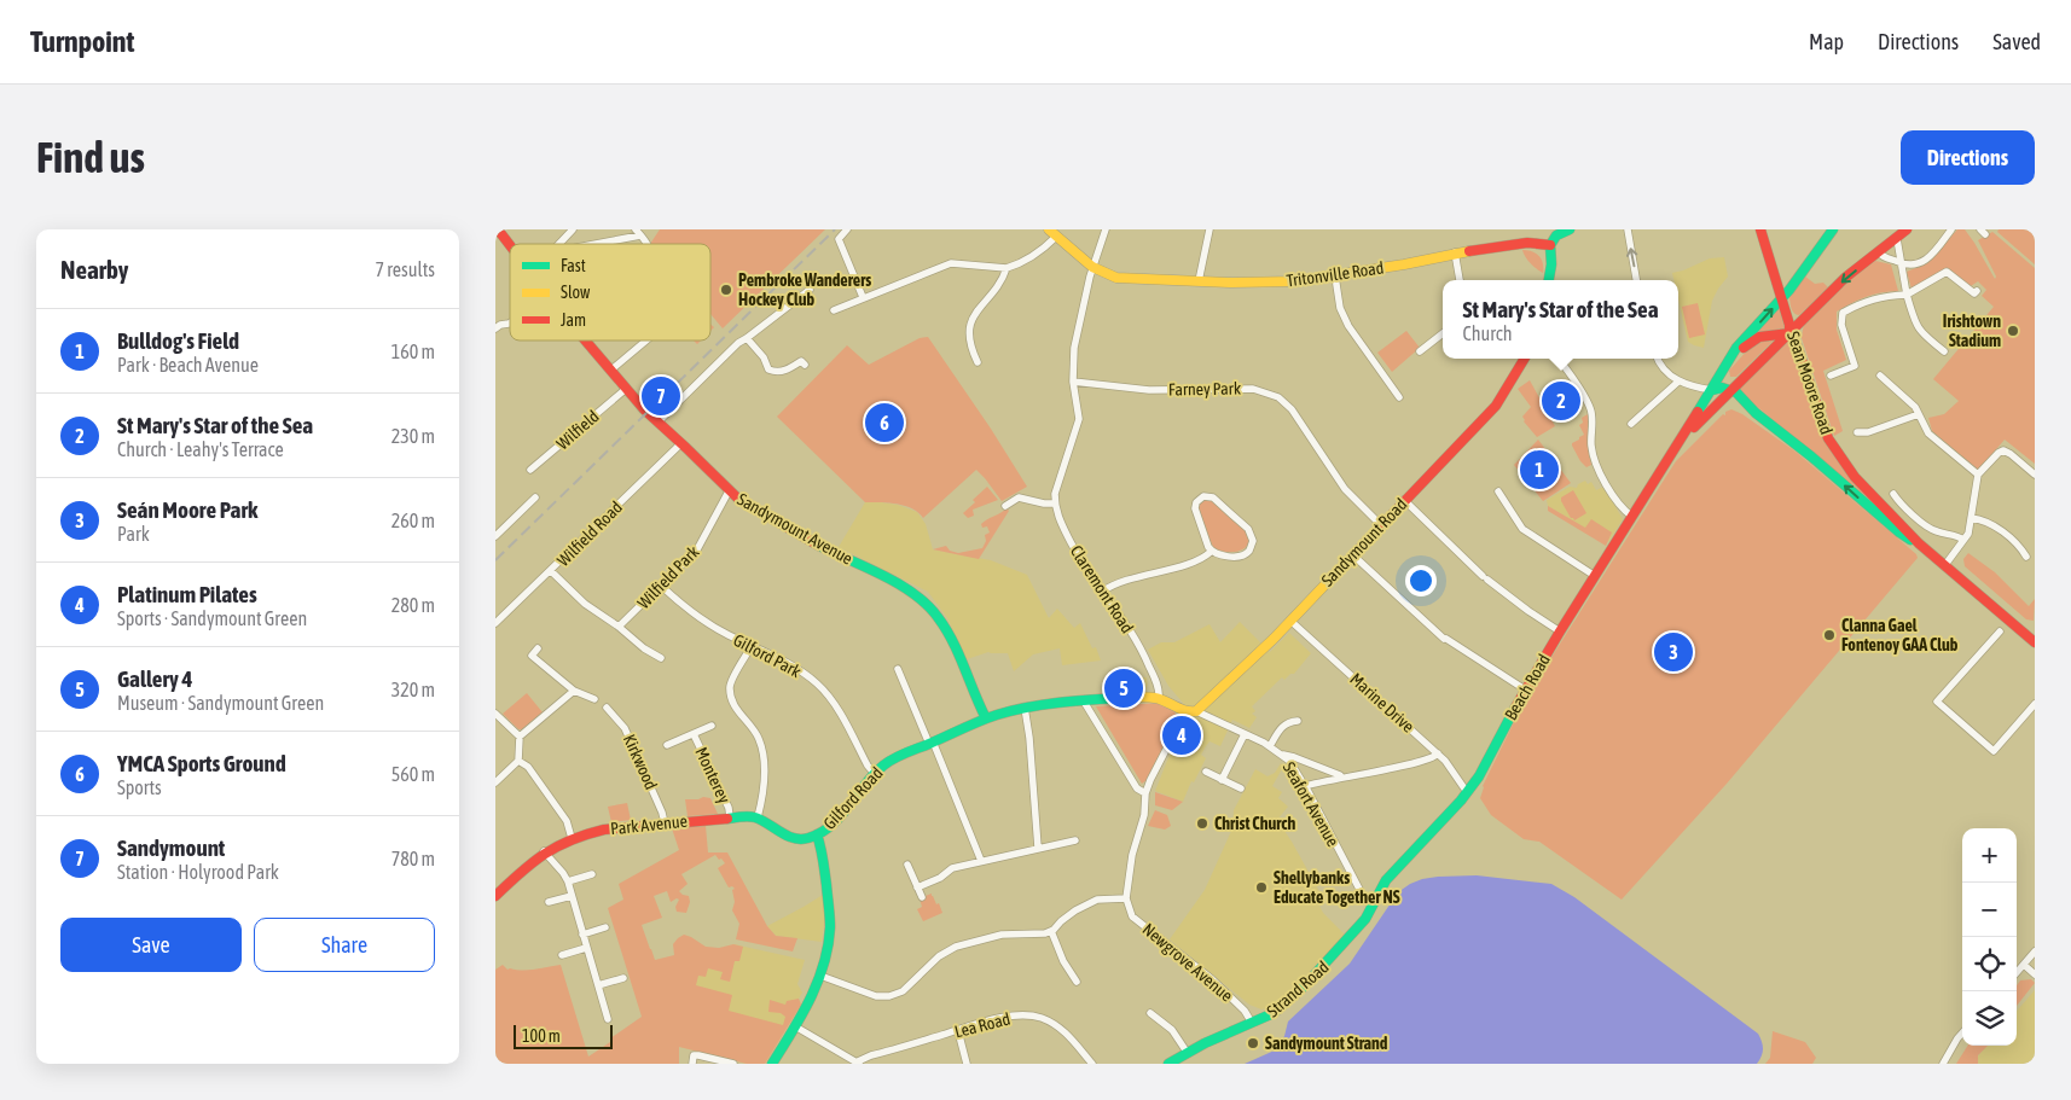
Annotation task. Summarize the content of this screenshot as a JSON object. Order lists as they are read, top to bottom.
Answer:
{
  "streets": {
    "street": [
      "Tritonville Road",
      "Sean Moore Road",
      "Farney Park",
      "Wilfield",
      "Sandymount Avenue",
      "Wilfield Road",
      "Sandymount Road",
      "Wilfield Park",
      "Claremont Road",
      "Gilford Park",
      "Beach Road",
      "Marine Drive",
      "Kirkwood",
      "Monterey",
      "Gilford Road",
      "Seafort Avenue",
      "Park Avenue",
      "Newgrove Avenue",
      "Strand Road",
      "Lea Road"
    ]
  },
  "crossings": [
    ["Sean Moore Road", "Beach Road"],
    ["Farney Park", "Sandymount Road"],
    ["Wilfield", "Sandymount Avenue"],
    ["Sandymount Avenue", "Wilfield Road"],
    ["Sandymount Avenue", "Wilfield Park"],
    ["Sandymount Avenue", "Gilford Road"],
    ["Sandymount Road", "Marine Drive"],
    ["Sandymount Road", "Seafort Avenue"],
    ["Wilfield Park", "Gilford Park"],
    ["Claremont Road", "Gilford Road"],
    ["Gilford Park", "Gilford Road"],
    ["Beach Road", "Marine Drive"],
    ["Beach Road", "Seafort Avenue"],
    ["Beach Road", "Strand Road"],
    ["Kirkwood", "Park Avenue"],
    ["Monterey", "Park Avenue"],
    ["Seafort Avenue", "Strand Road"],
    ["Newgrove Avenue", "Strand Road"]
  ],
  "places": [
    "Pembroke Wanderers Hockey Club",
    "Irishtown Stadium",
    "Clanna Gael Fontenoy GAA Club",
    "Christ Church",
    "Shellybanks Educate Together NS",
    "Sandymount Strand"
  ],
  "legend": ["Fast", "Slow", "Jam"],
  "scale_bar": "100 m",
  "page": {
    "header": "Turnpoint",
    "nav": ["Map", "Directions", "Saved"],
    "buttons": [
      "Directions",
      ["Save", "Share"]
    ],
    "title": "Find us",
    "heading": ["Nearby", "7 results"],
    "popup": ["St Mary's Star of the Sea", "Church"],
    "list": [
      {
        "mark": "1",
        "name": "Bulldog's Field",
        "note": "Park · Beach Avenue",
        "value": "160 m"
      },
      {
        "mark": "2",
        "name": "St Mary's Star of the Sea",
        "note": "Church · Leahy's Terrace",
        "value": "230 m"
      },
      {
        "mark": "3",
        "name": "Seán Moore Park",
        "note": "Park",
        "value": "260 m"
      },
      {
        "mark": "4",
        "name": "Platinum Pilates",
        "note": "Sports · Sandymount Green",
        "value": "280 m"
      },
      {
        "mark": "5",
        "name": "Gallery 4",
        "note": "Museum · Sandymount Green",
        "value": "320 m"
      },
      {
        "mark": "6",
        "name": "YMCA Sports Ground",
        "note": "Sports",
        "value": "560 m"
      },
      {
        "mark": "7",
        "name": "Sandymount",
        "note": "Station · Holyrood Park",
        "value": "780 m"
      }
    ],
    "pins": [
      "7",
      "2",
      "6",
      "1",
      "3",
      "5",
      "4"
    ],
    "map_buttons": ["+", "−"],
    "scale": "100 m"
  }
}
